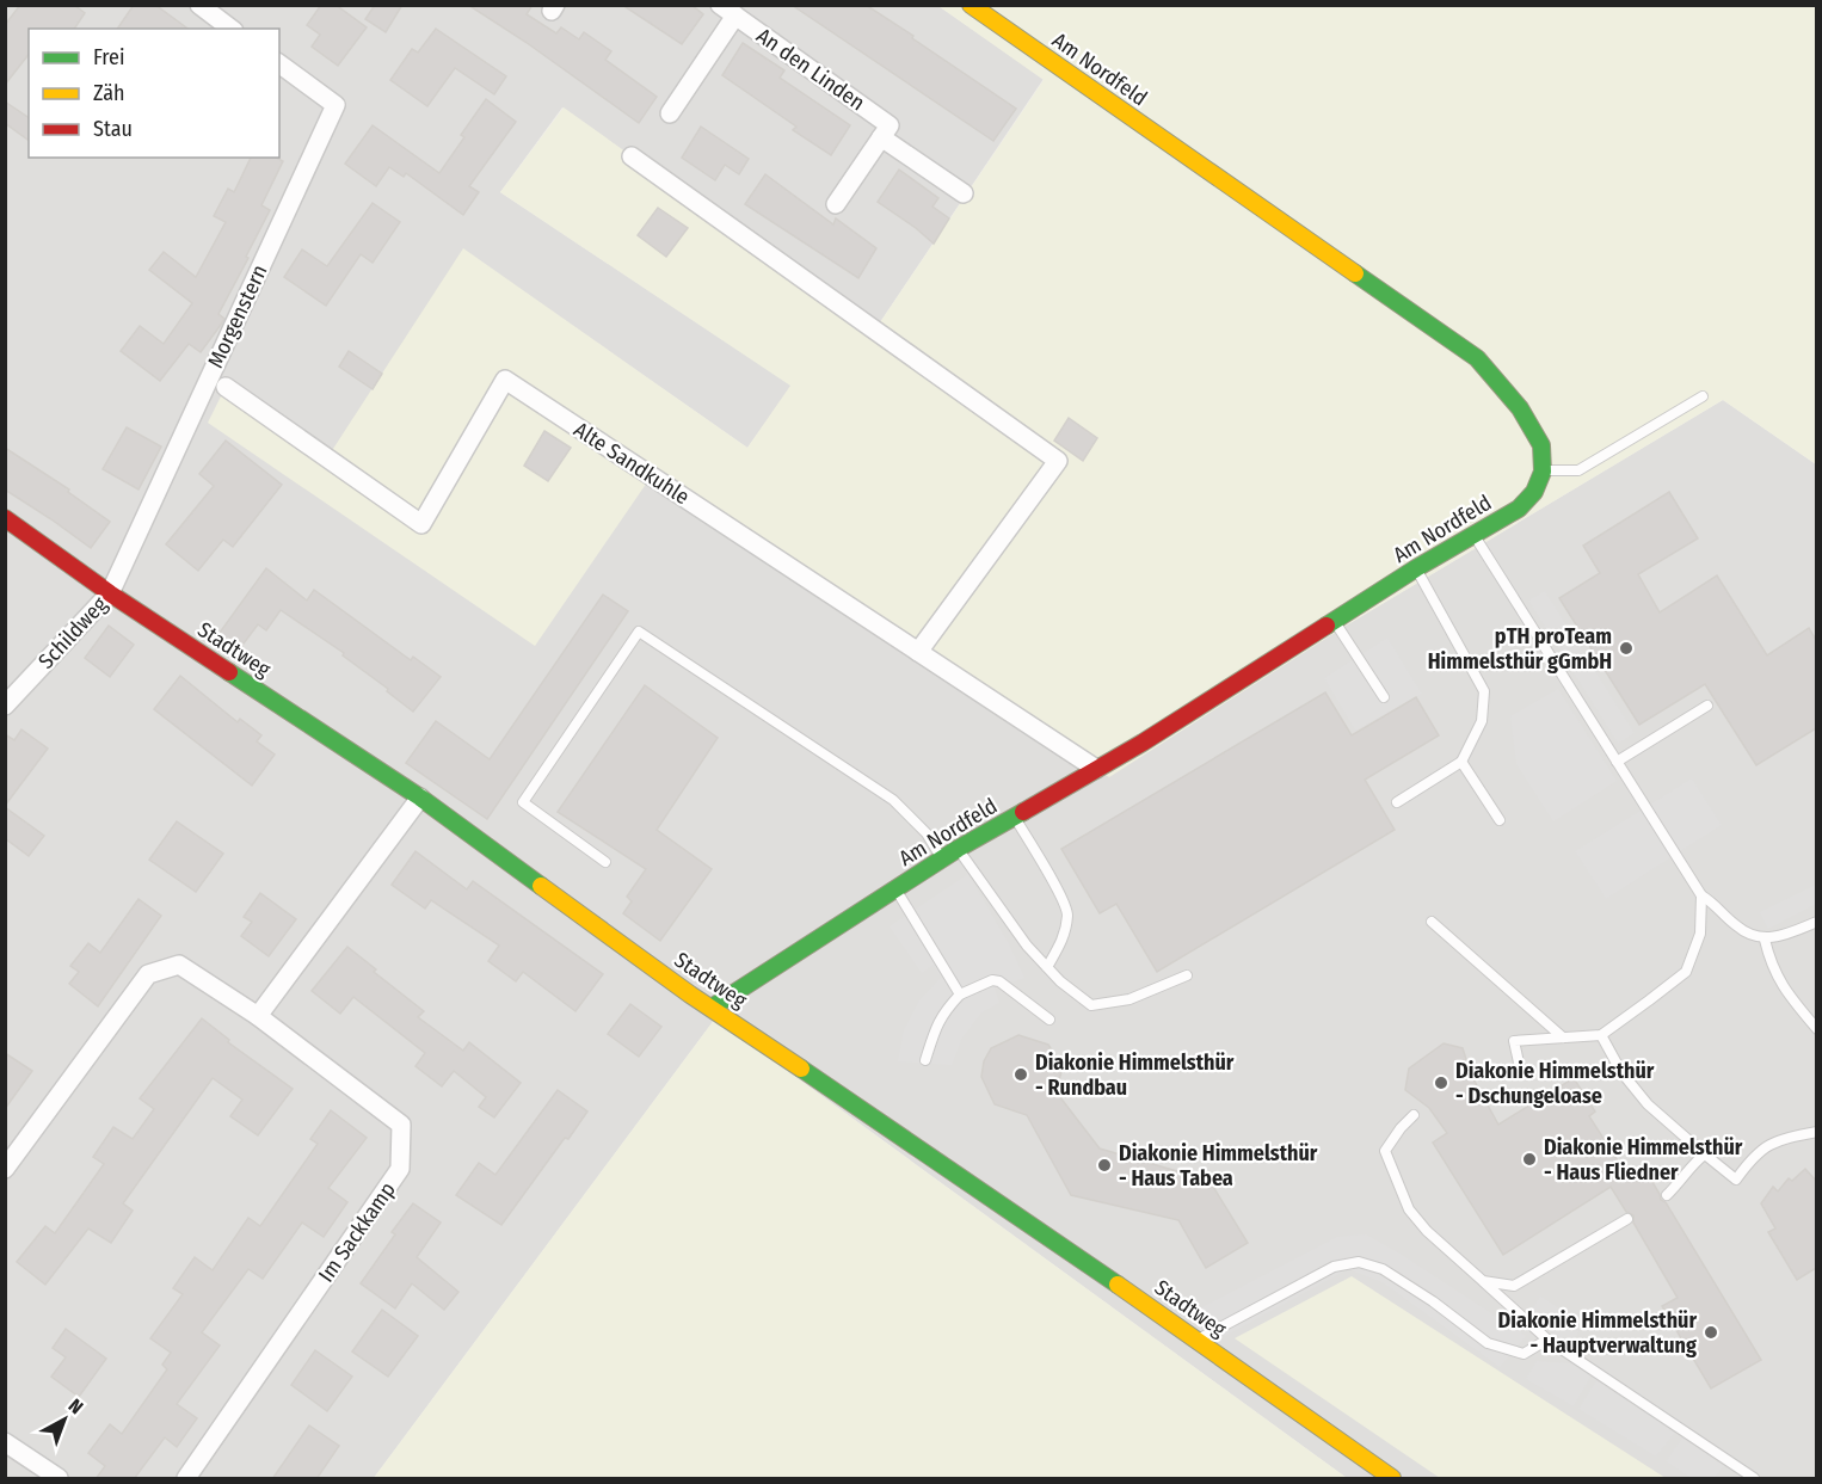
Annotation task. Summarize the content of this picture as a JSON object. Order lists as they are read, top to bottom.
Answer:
{
  "streets": {
    "street": [
      "An den Linden",
      "Am Nordfeld",
      "Morgenstern",
      "Alte Sandkuhle",
      "Schildweg",
      "Stadtweg",
      "Im Sackkamp"
    ]
  },
  "crossings": [
    ["Am Nordfeld", "Alte Sandkuhle"],
    ["Am Nordfeld", "Stadtweg"],
    ["Morgenstern", "Schildweg"],
    ["Morgenstern", "Stadtweg"],
    ["Schildweg", "Stadtweg"]
  ],
  "places": [
    "pTH proTeam Himmelsthür gGmbH",
    "Diakonie Himmelsthür - Rundbau",
    "Diakonie Himmelsthür - Dschungeloase",
    "Diakonie Himmelsthür - Haus Fliedner",
    "Diakonie Himmelsthür - Haus Tabea",
    "Diakonie Himmelsthür - Hauptverwaltung"
  ],
  "legend": ["Frei", "Zäh", "Stau"],
  "north": "top right"
}
